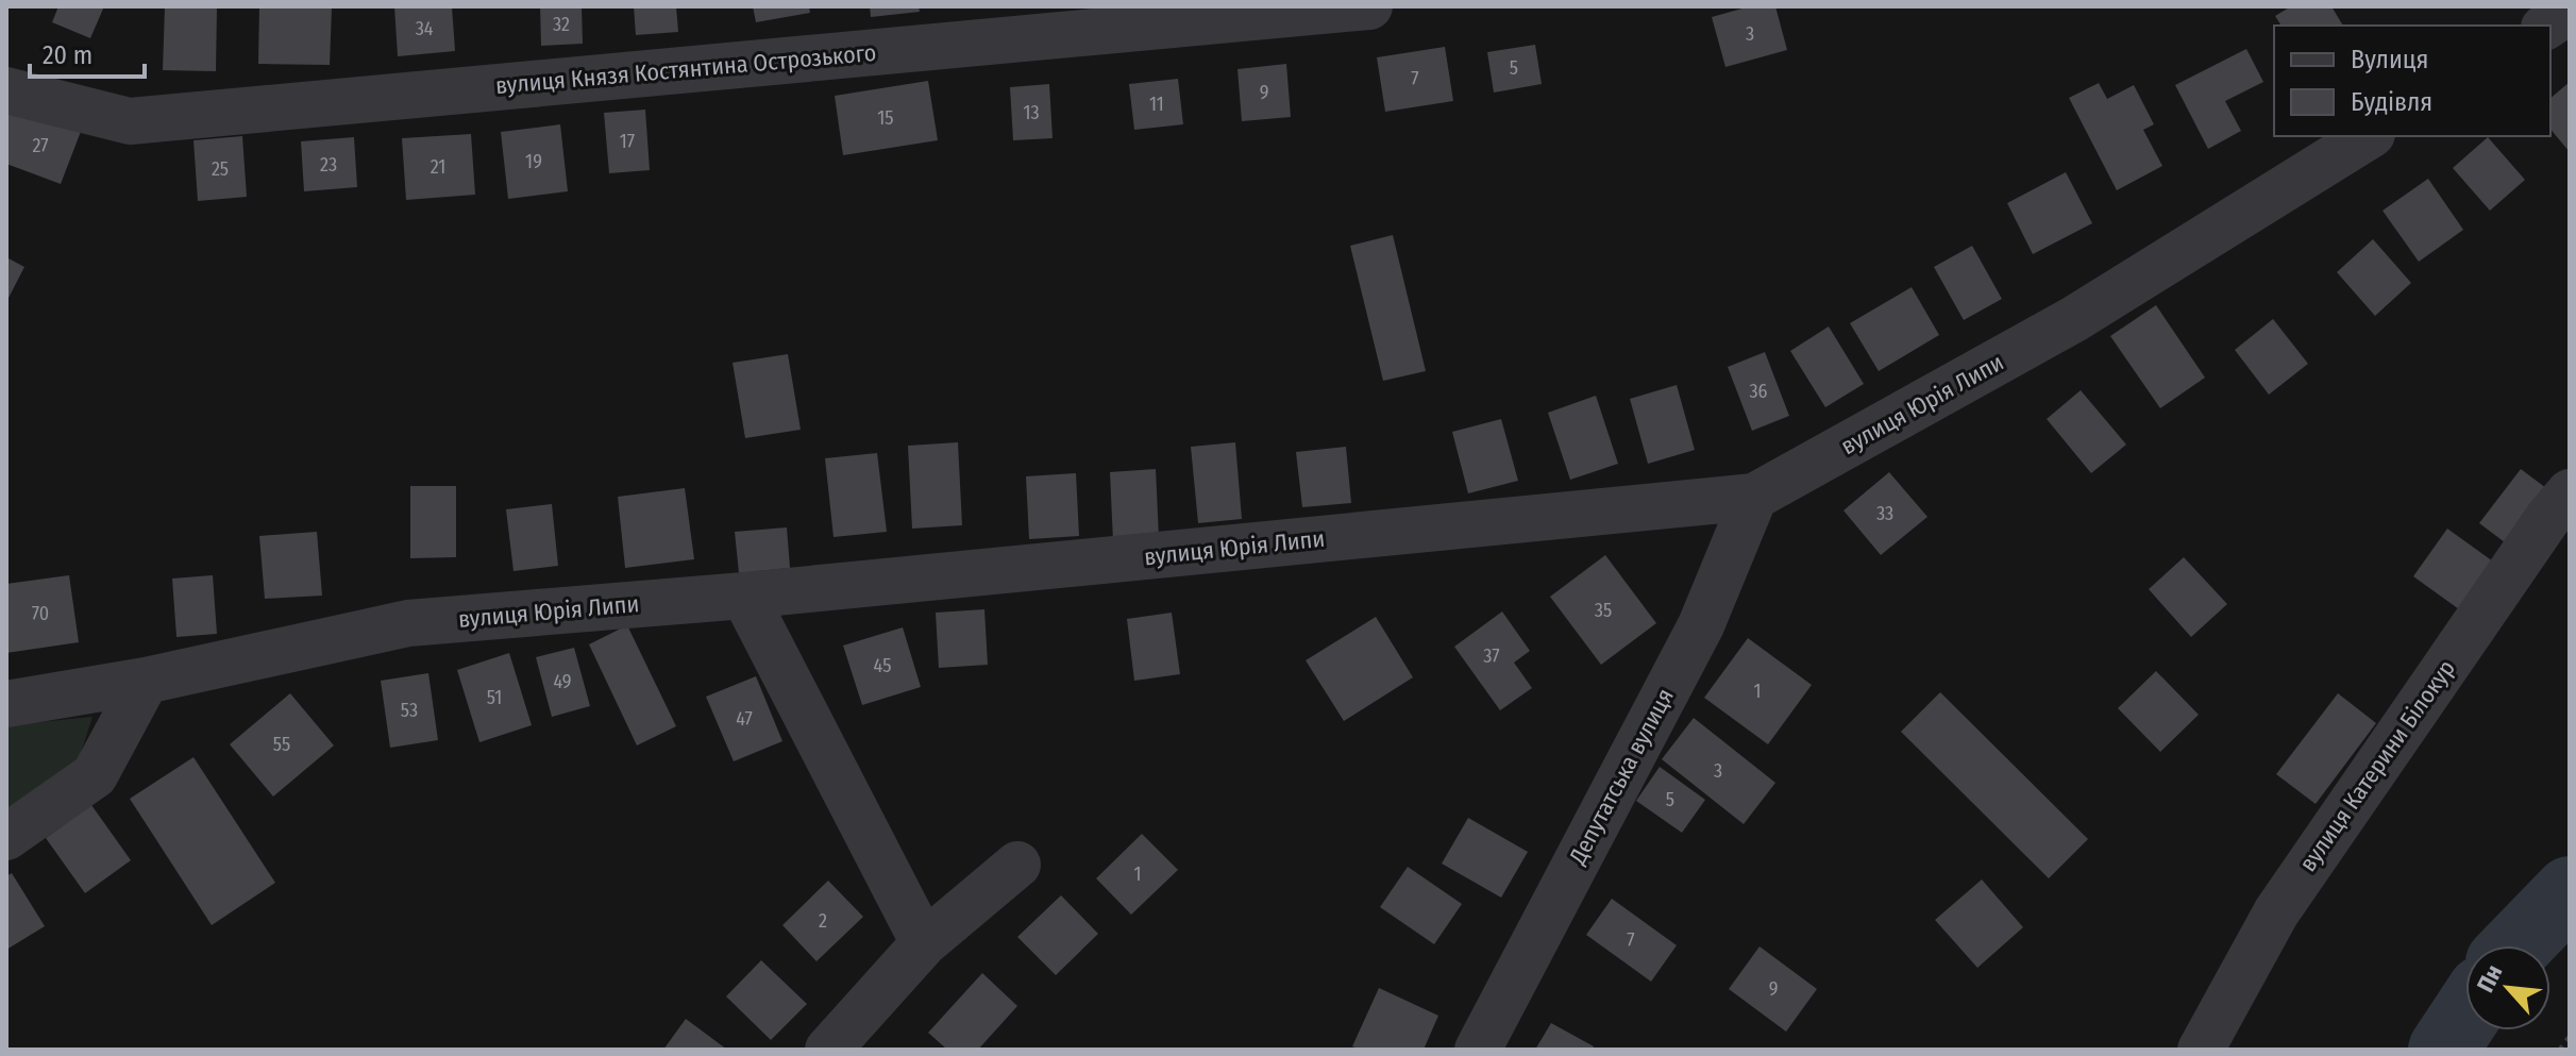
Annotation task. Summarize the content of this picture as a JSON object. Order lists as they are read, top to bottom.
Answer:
{
  "streets": {
    "street": [
      "вулиця Князя Костянтина Острозького",
      "вулиця Юрія Липи",
      "вулиця Катерини Білокур",
      "Депутатська вулиця"
    ]
  },
  "crossings": [
    ["вулиця Юрія Липи", "Депутатська вулиця"]
  ],
  "house_numbers": [
    "32",
    "34",
    "3",
    "5",
    "7",
    "9",
    "11",
    "13",
    "15",
    "17",
    "27",
    "19",
    "23",
    "21",
    "25",
    "36",
    "33",
    "35",
    "70",
    "37",
    "45",
    "49",
    "1",
    "51",
    "53",
    "47",
    "55",
    "3",
    "5",
    "1",
    "2",
    "7",
    "9"
  ],
  "legend": ["Вулиця", "Будівля"],
  "scale_bar": "20 m",
  "north": "top left"
}
